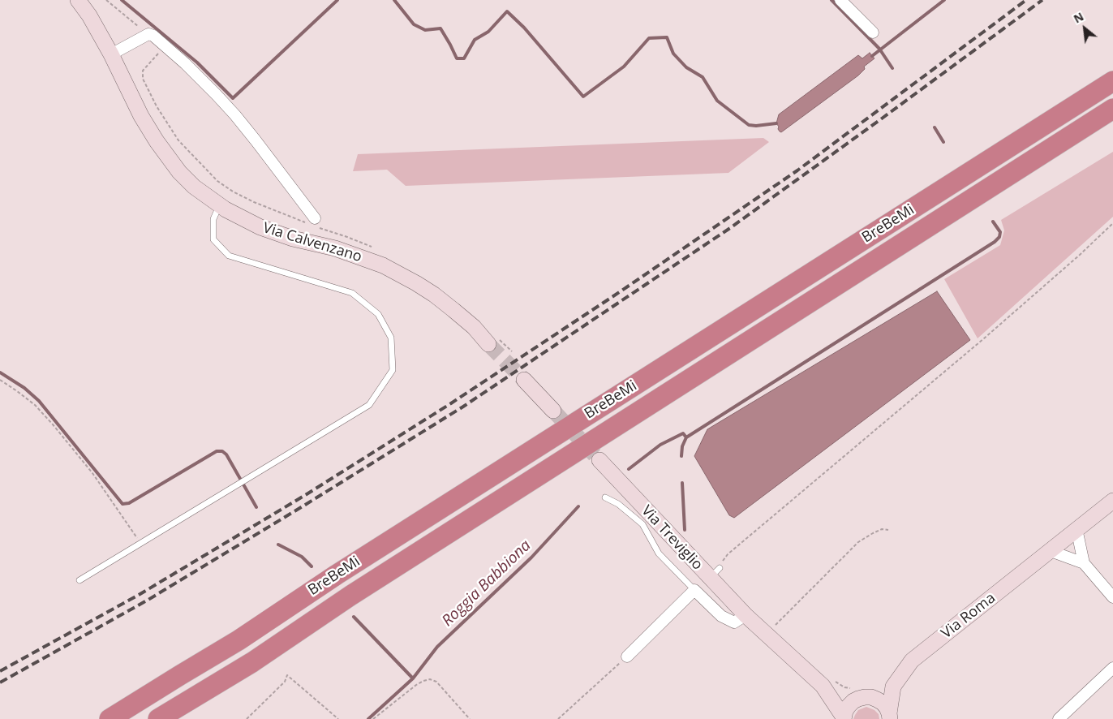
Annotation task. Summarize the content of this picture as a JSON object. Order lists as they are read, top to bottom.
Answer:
{
  "streets": {
    "highway": ["BreBeMi"],
    "main road": ["Via Calvenzano", "Via Treviglio", "Via Roma"]
  },
  "crossings": [
    ["Via Treviglio", "Via Roma"]
  ],
  "water": ["Roggia Babbiona"],
  "north": "top left"
}
